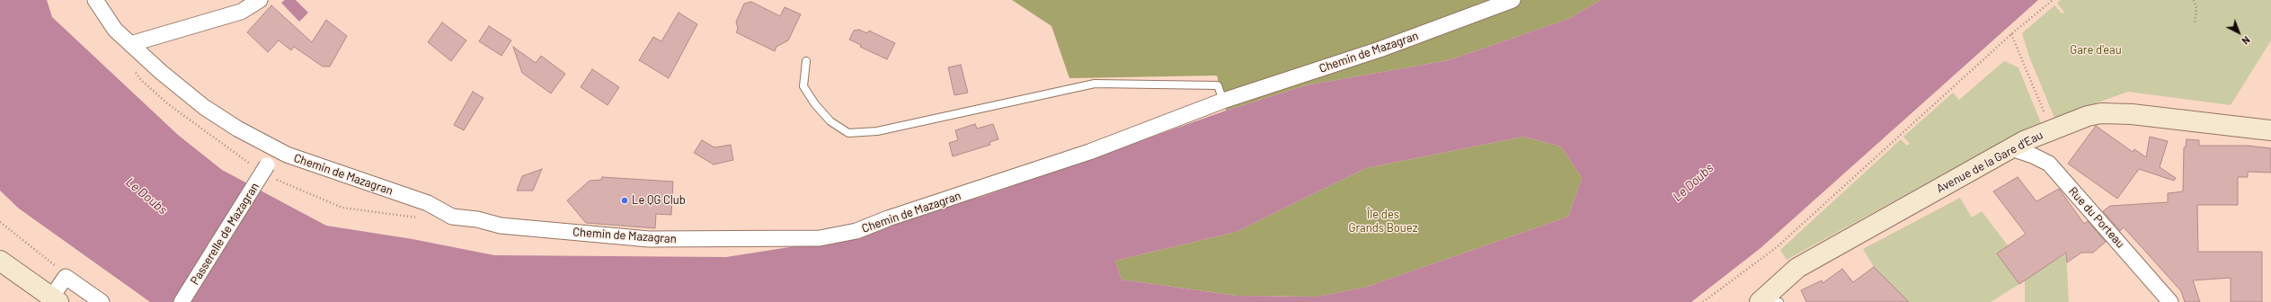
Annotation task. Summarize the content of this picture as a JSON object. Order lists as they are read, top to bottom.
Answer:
{
  "streets": {
    "main road": ["Avenue de la Gare d'Eau"],
    "street": ["Chemin de Mazagran", "Rue du Porteau", "Passerelle de Mazagran"]
  },
  "crossings": [
    ["Chemin de Mazagran", "Passerelle de Mazagran"],
    ["Avenue de la Gare d'Eau", "Rue du Porteau"]
  ],
  "water": ["Le Doubs"],
  "parks": ["Gare d'eau", "Île des Grands Bouez"],
  "places": ["Le QG Club"],
  "north": "bottom right"
}
